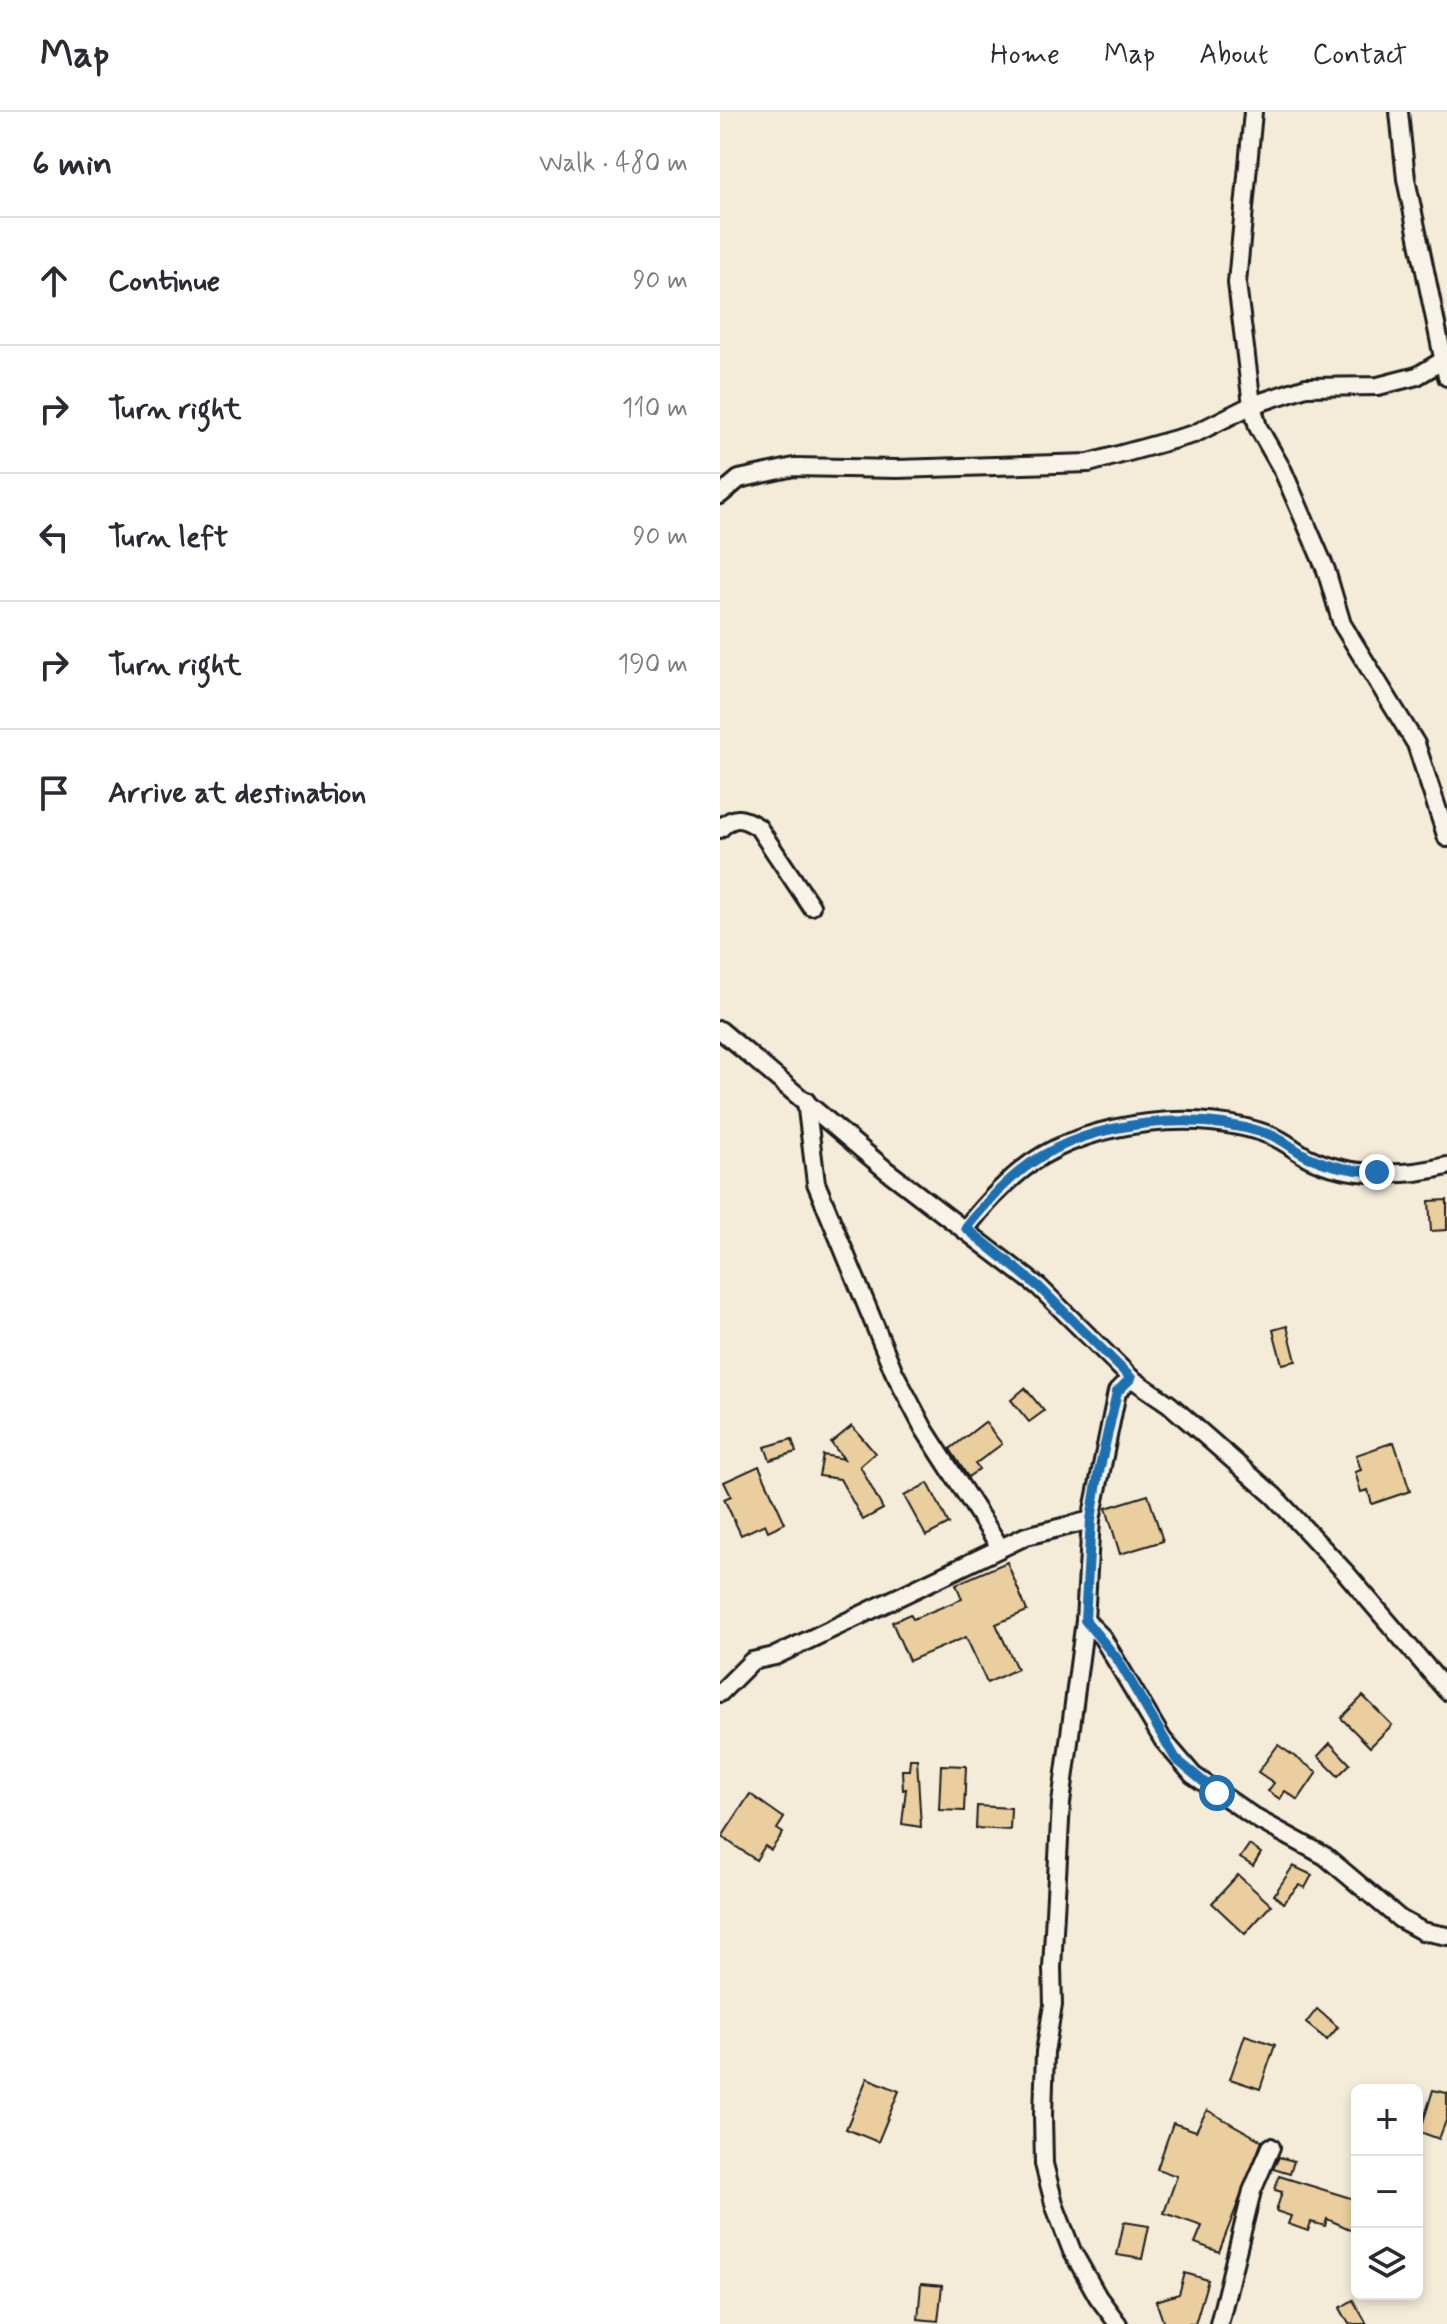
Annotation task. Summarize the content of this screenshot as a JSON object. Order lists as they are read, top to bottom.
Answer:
{
  "page": {
    "header": "Map",
    "nav": [
      "Home",
      "Map",
      "About",
      "Contact"
    ],
    "heading": ["6 min", "Walk · 480 m"],
    "list": [
      ["Continue", "90 m"],
      ["Turn right", "110 m"],
      ["Turn left", "90 m"],
      ["Turn right", "190 m"],
      "Arrive at destination"
    ],
    "map_buttons": ["+", "−"]
  }
}
